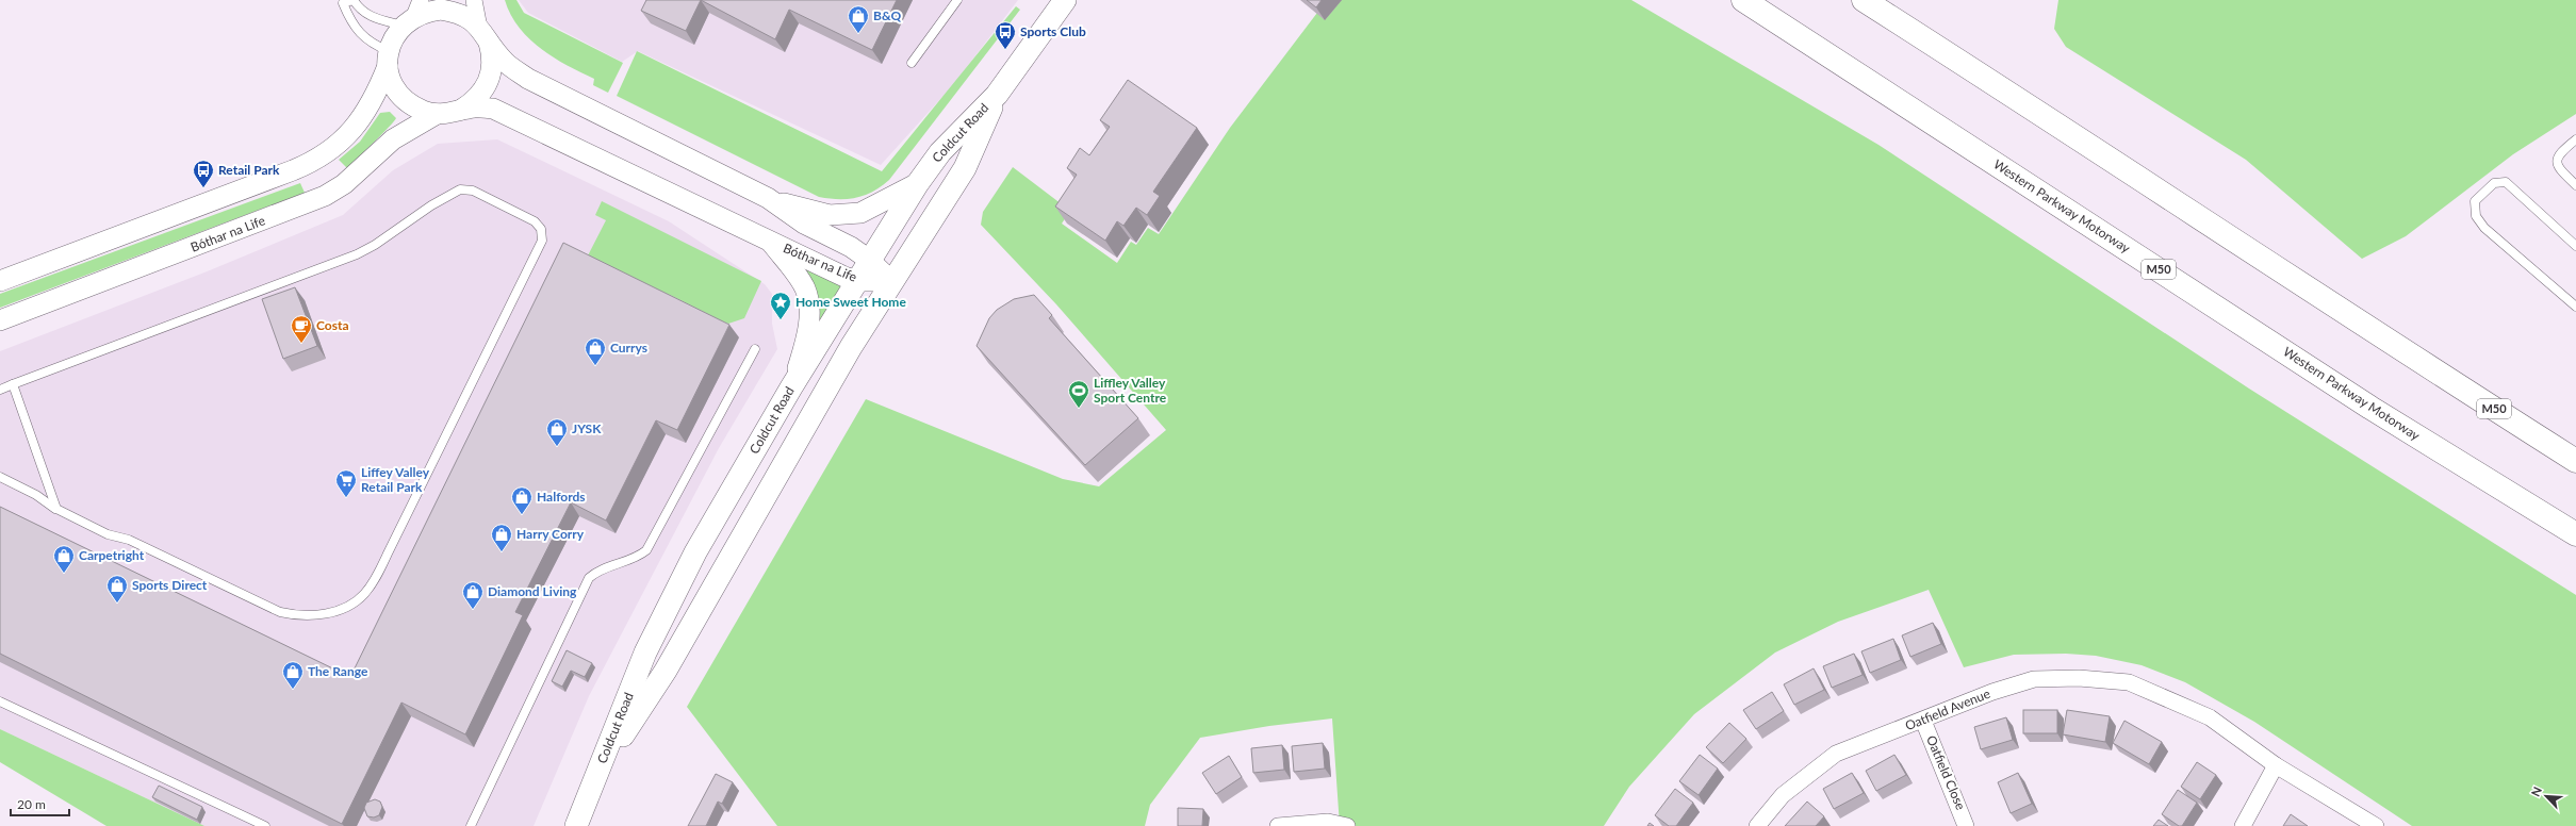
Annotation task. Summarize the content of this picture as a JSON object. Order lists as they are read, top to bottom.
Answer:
{
  "streets": {
    "highway": ["Western Parkway Motorway", "M50"],
    "main road": ["Coldcut Road"],
    "street": ["Bóthar na Life", "Oatfield Avenue", "Oatfield Close"]
  },
  "crossings": [
    ["Coldcut Road", "Bóthar na Life"],
    ["Oatfield Avenue", "Oatfield Close"]
  ],
  "places": {
    "shop": [
      "B&Q",
      "Currys",
      "JYSK",
      "Halfords",
      "Harry Corry",
      "Carpetright",
      "Sports Direct",
      "Diamond Living",
      "The Range"
    ],
    "bus stop": ["Sports Club", "Retail Park"],
    "place": ["Home Sweet Home"],
    "cafe": ["Costa"],
    "sports": ["Liffley Valley Sport Centre"],
    "supermarket": ["Liffey Valley Retail Park"]
  },
  "scale_bar": "20 m",
  "north": "top left"
}
